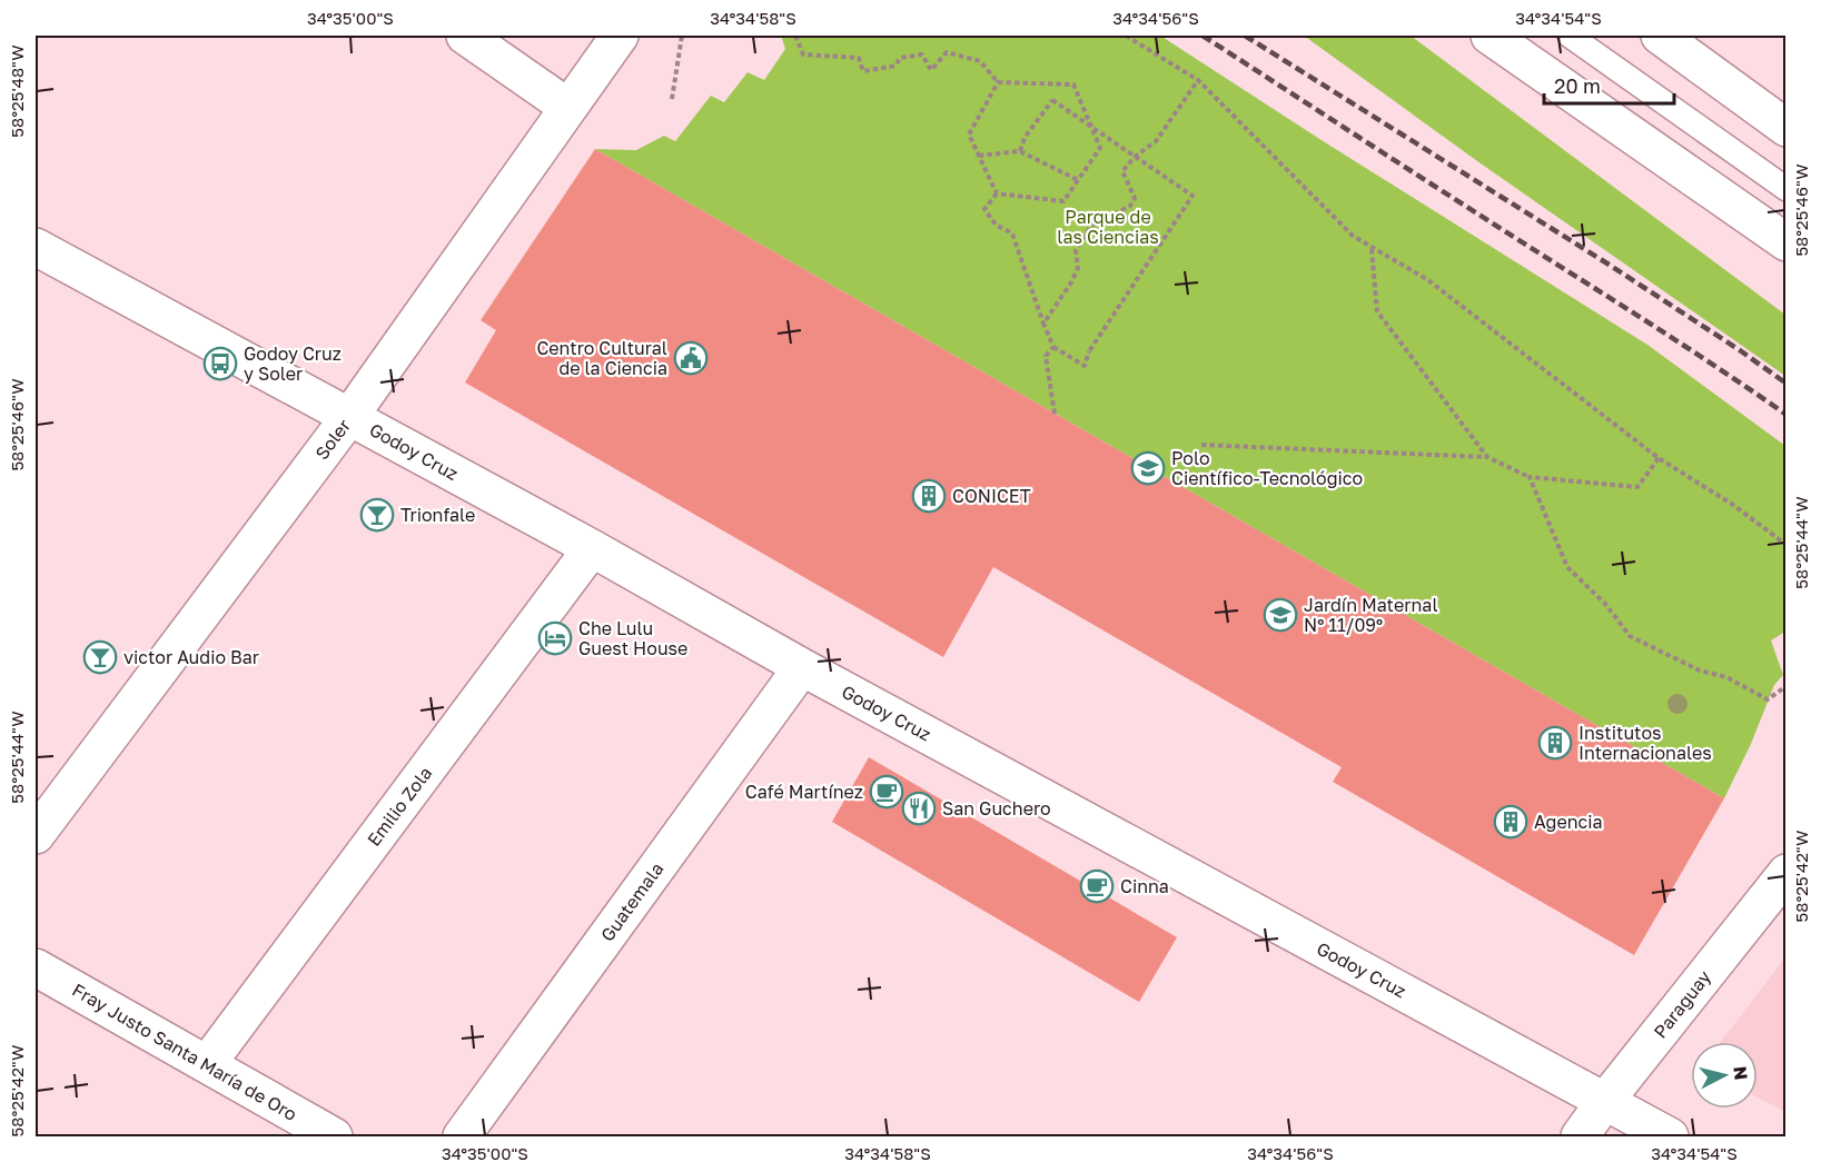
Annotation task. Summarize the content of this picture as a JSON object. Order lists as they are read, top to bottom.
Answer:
{
  "streets": {
    "street": [
      "Soler",
      "Godoy Cruz",
      "Emilio Zola",
      "Guatemala",
      "Paraguay",
      "Fray Justo Santa María de Oro"
    ]
  },
  "crossings": [
    ["Soler", "Godoy Cruz"],
    ["Godoy Cruz", "Emilio Zola"],
    ["Godoy Cruz", "Guatemala"],
    ["Godoy Cruz", "Paraguay"],
    ["Emilio Zola", "Fray Justo Santa María de Oro"]
  ],
  "parks": ["Parque de las Ciencias"],
  "places": {
    "public building": ["Centro Cultural de la Ciencia"],
    "bus stop": ["Godoy Cruz y Soler"],
    "school or university": ["Polo Científico-Tecnológico", "Jardín Maternal Nº 11/09º"],
    "building": ["CONICET", "Institutos Internacionales", "Agencia"],
    "bar": ["Trionfale", "victor Audio Bar"],
    "hotel": ["Che Lulu Guest House"],
    "cafe": ["Café Martínez", "Cinna"],
    "restaurant": ["San Guchero"]
  },
  "scale_bar": "20 m",
  "north": "right",
  "coordinates": [
    "34°35'00\"S",
    "34°34'58\"S",
    "34°34'56\"S",
    "34°34'54\"S",
    "58°25'48\"W",
    "58°25'46\"W",
    "58°25'44\"W",
    "58°25'42\"W"
  ]
}
